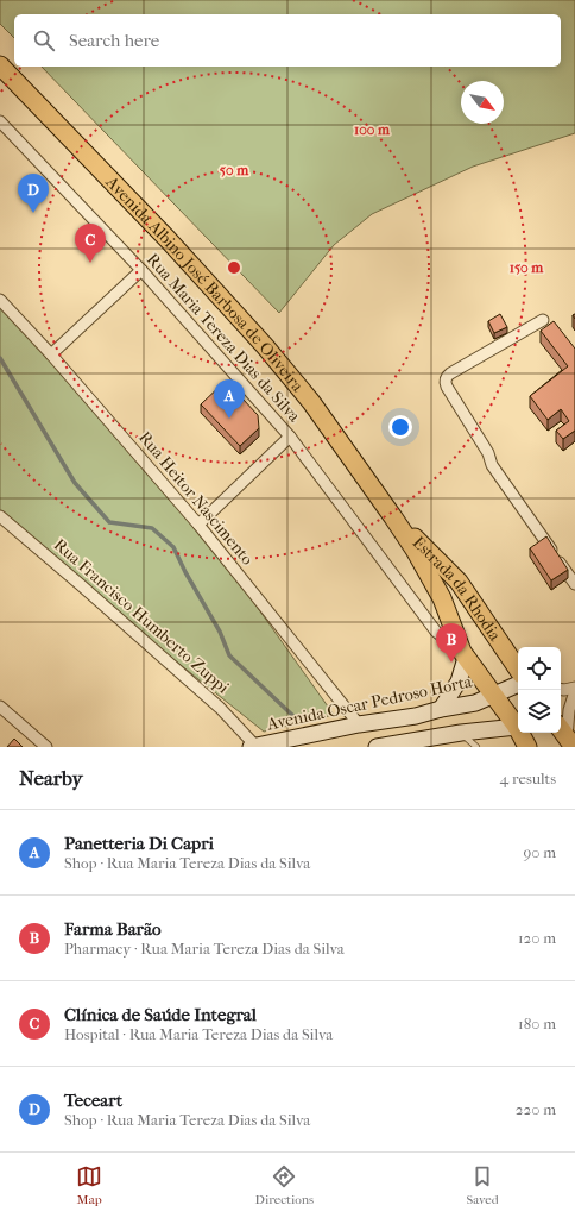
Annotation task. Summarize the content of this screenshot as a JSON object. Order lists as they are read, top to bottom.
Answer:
{
  "streets": {
    "main road": ["Avenida Albino José Barbosa de Oliveira", "Estrada da Rhodia", "Avenida Oscar Pedroso Horta"],
    "street": ["Rua Maria Tereza Dias da Silva", "Rua Heitor Nascimento", "Rua Francisco Humberto Zuppi"]
  },
  "crossings": [
    ["Avenida Albino José Barbosa de Oliveira", "Estrada da Rhodia"],
    ["Rua Maria Tereza Dias da Silva", "Estrada da Rhodia"],
    ["Rua Heitor Nascimento", "Avenida Oscar Pedroso Horta"],
    ["Estrada da Rhodia", "Avenida Oscar Pedroso Horta"],
    ["Rua Francisco Humberto Zuppi", "Avenida Oscar Pedroso Horta"]
  ],
  "north": "bottom right",
  "page": {
    "search": "Search here",
    "pins": [
      "D",
      "C",
      "A",
      "B"
    ],
    "heading": ["Nearby", "4 results"],
    "list": [
      {
        "mark": "A",
        "name": "Panetteria Di Capri",
        "note": "Shop · Rua Maria Tereza Dias da Silva",
        "value": "90 m"
      },
      {
        "mark": "B",
        "name": "Farma Barão",
        "note": "Pharmacy · Rua Maria Tereza Dias da Silva",
        "value": "120 m"
      },
      {
        "mark": "C",
        "name": "Clínica de Saúde Integral",
        "note": "Hospital · Rua Maria Tereza Dias da Silva",
        "value": "180 m"
      },
      {
        "mark": "D",
        "name": "Teceart",
        "note": "Shop · Rua Maria Tereza Dias da Silva",
        "value": "220 m"
      }
    ],
    "nav": ["Map", "Directions", "Saved"]
  },
  "rings": ["100 m", "50 m", "150 m"]
}
